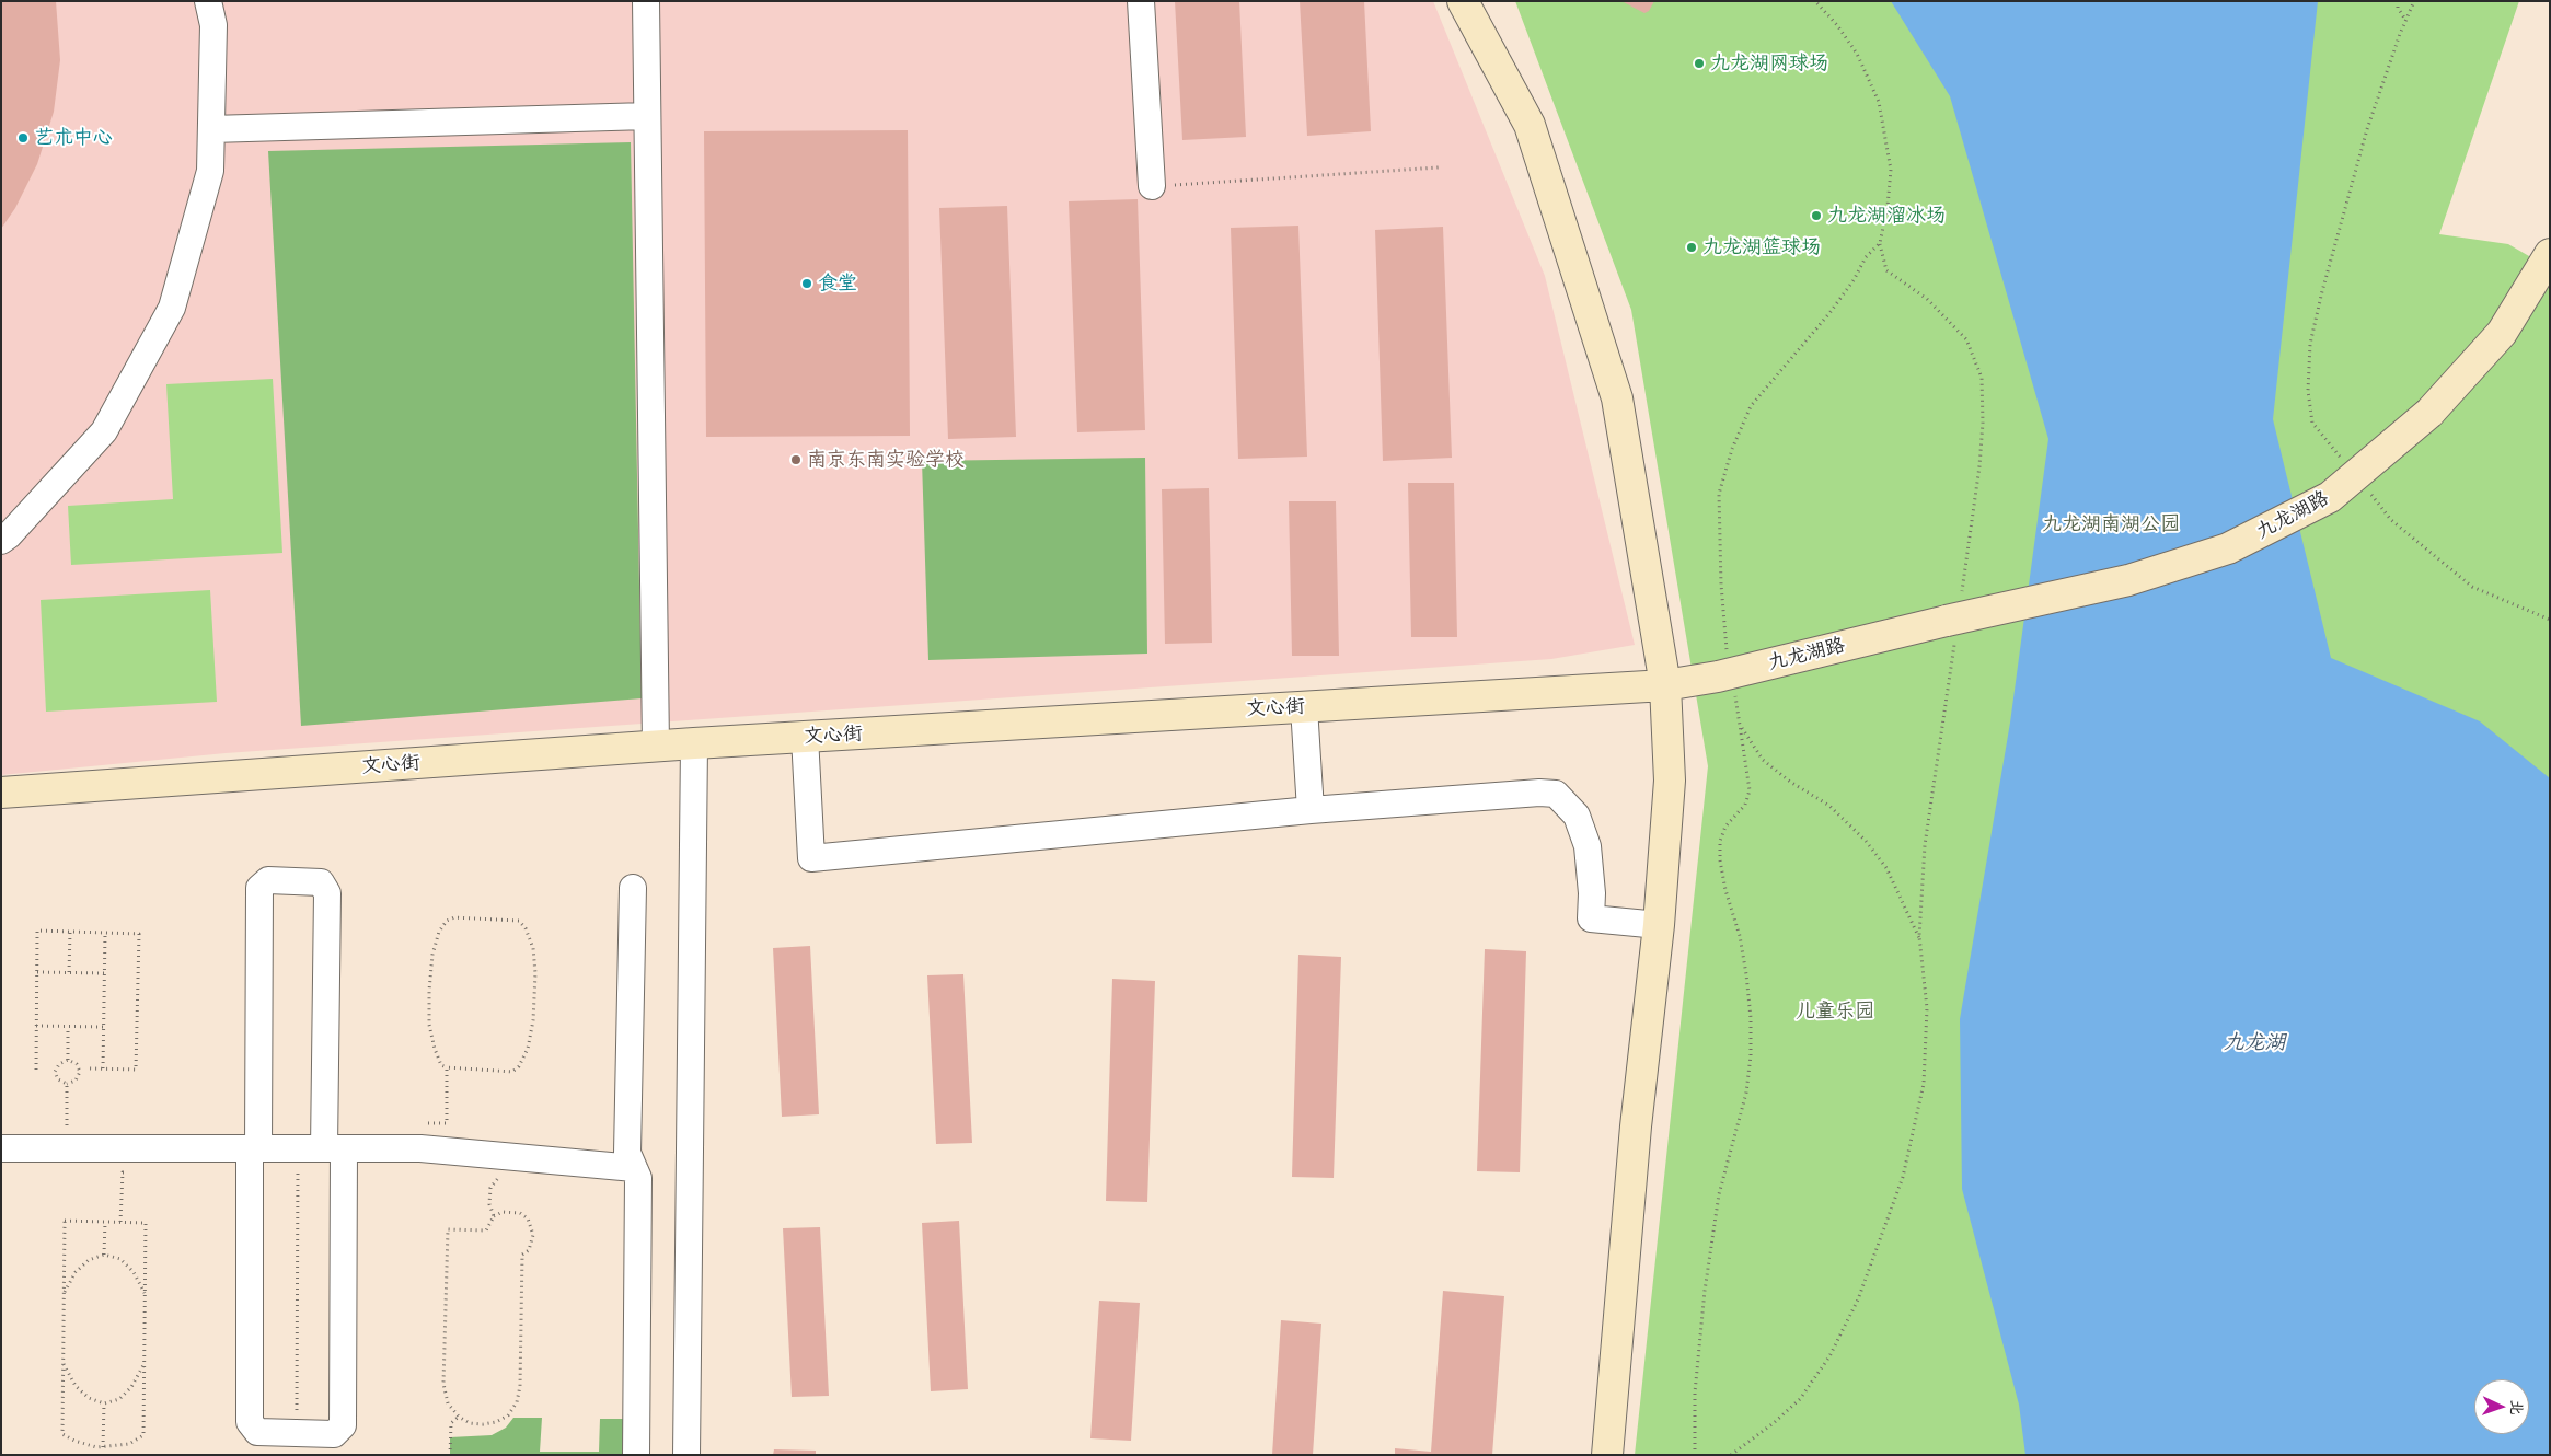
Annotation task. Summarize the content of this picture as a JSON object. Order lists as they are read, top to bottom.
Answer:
{
  "streets": {
    "street": ["九龙湖路", "文心街"]
  },
  "crossings": [
    ["九龙湖路", "文心街"]
  ],
  "water": ["九龙湖"],
  "parks": ["九龙湖南湖公园", "儿童乐园"],
  "places": [
    "九龙湖网球场",
    "艺术中心",
    "九龙湖溜冰场",
    "九龙湖篮球场",
    "食堂",
    "南京东南实验学校"
  ],
  "north": "right"
}
